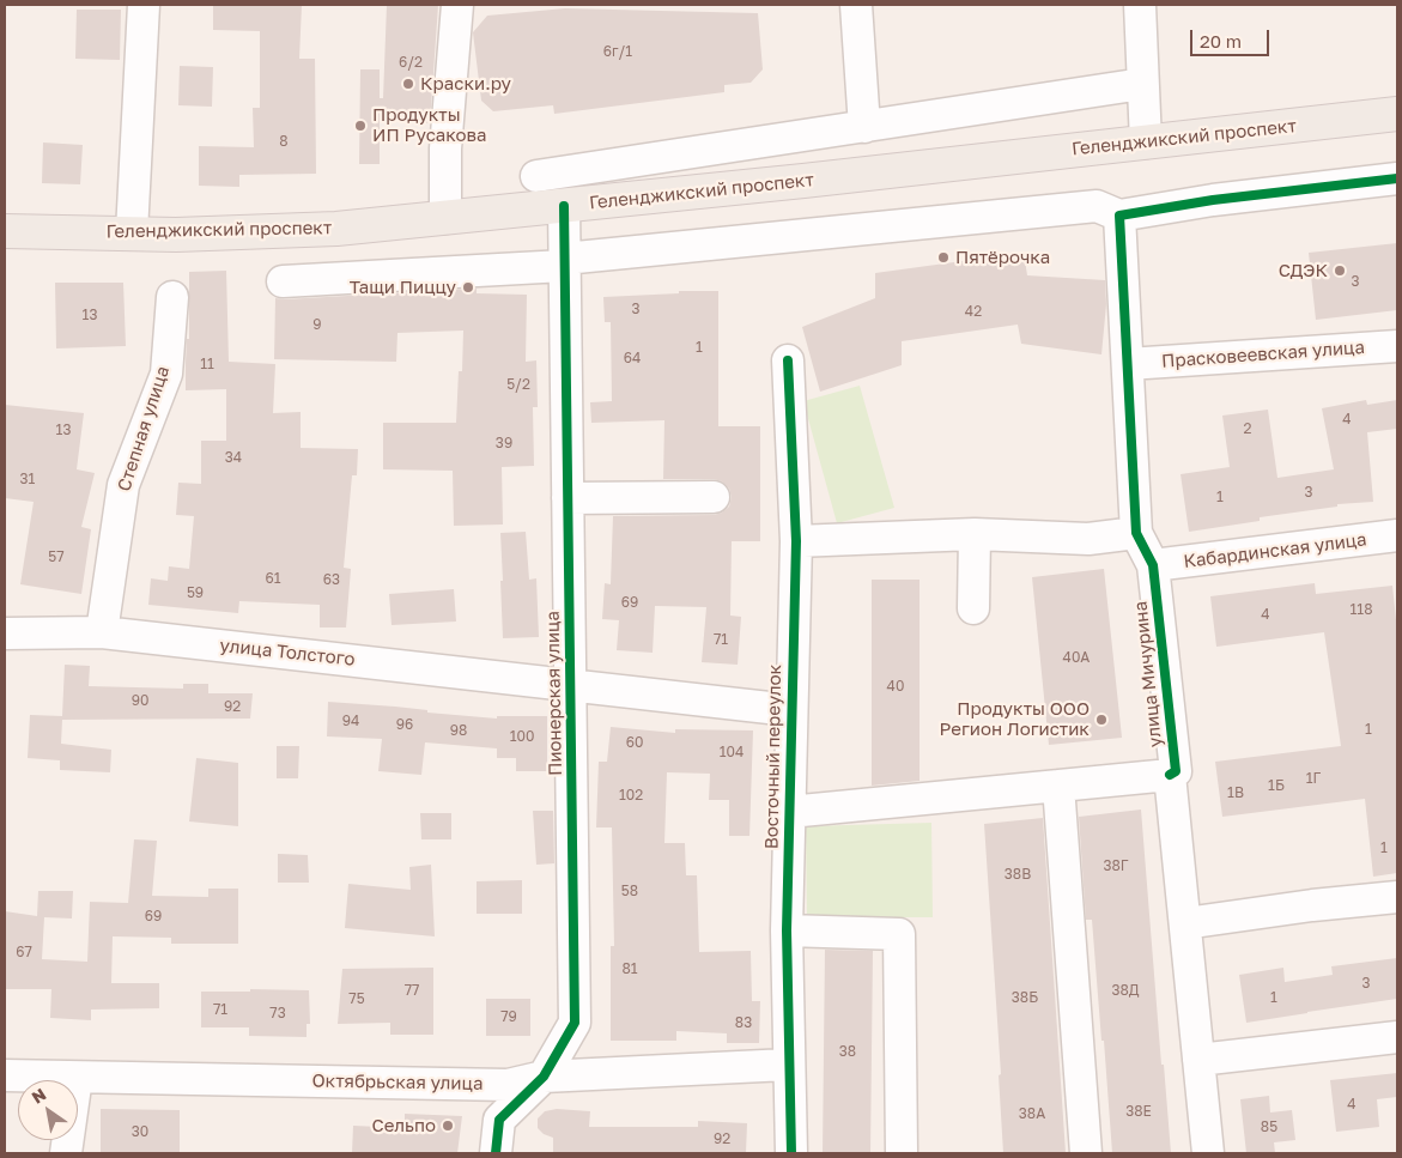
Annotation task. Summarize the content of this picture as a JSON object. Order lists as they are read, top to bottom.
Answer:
{
  "streets": {
    "main road": ["Геленджикский проспект"],
    "street": [
      "Прасковеевская улица",
      "Степная улица",
      "Кабардинская улица",
      "улица Толстого",
      "улица Мичурина",
      "Пионерская улица",
      "Восточный переулок",
      "Октябрьская улица"
    ]
  },
  "crossings": [
    ["Геленджикский проспект", "Пионерская улица"],
    ["Степная улица", "улица Толстого"],
    ["Кабардинская улица", "улица Мичурина"],
    ["улица Толстого", "Пионерская улица"],
    ["улица Толстого", "Восточный переулок"],
    ["Пионерская улица", "Октябрьская улица"],
    ["Восточный переулок", "Октябрьская улица"]
  ],
  "places": [
    "Краски.ру",
    "Продукты ИП Русакова",
    "Пятёрочка",
    "СДЭК",
    "Тащи Пиццу",
    "Продукты ООО Регион Логистик",
    "Сельпо"
  ],
  "house_numbers": [
    "6г/1",
    "6/2",
    "8",
    "3",
    "3",
    "42",
    "13",
    "9",
    "1",
    "64",
    "11",
    "5/2",
    "4",
    "2",
    "13",
    "39",
    "34",
    "31",
    "3",
    "1",
    "57",
    "61",
    "63",
    "59",
    "69",
    "118",
    "4",
    "71",
    "40А",
    "40",
    "90",
    "92",
    "94",
    "96",
    "1",
    "98",
    "100",
    "60",
    "104",
    "1Г",
    "1Б",
    "1В",
    "102",
    "1",
    "38Г",
    "38В",
    "58",
    "69",
    "67",
    "81",
    "3",
    "77",
    "38Д",
    "38Б",
    "1",
    "75",
    "71",
    "73",
    "79",
    "83",
    "38",
    "4",
    "38Е",
    "38А",
    "85",
    "30",
    "92"
  ],
  "scale_bar": "20 m",
  "north": "top left"
}
